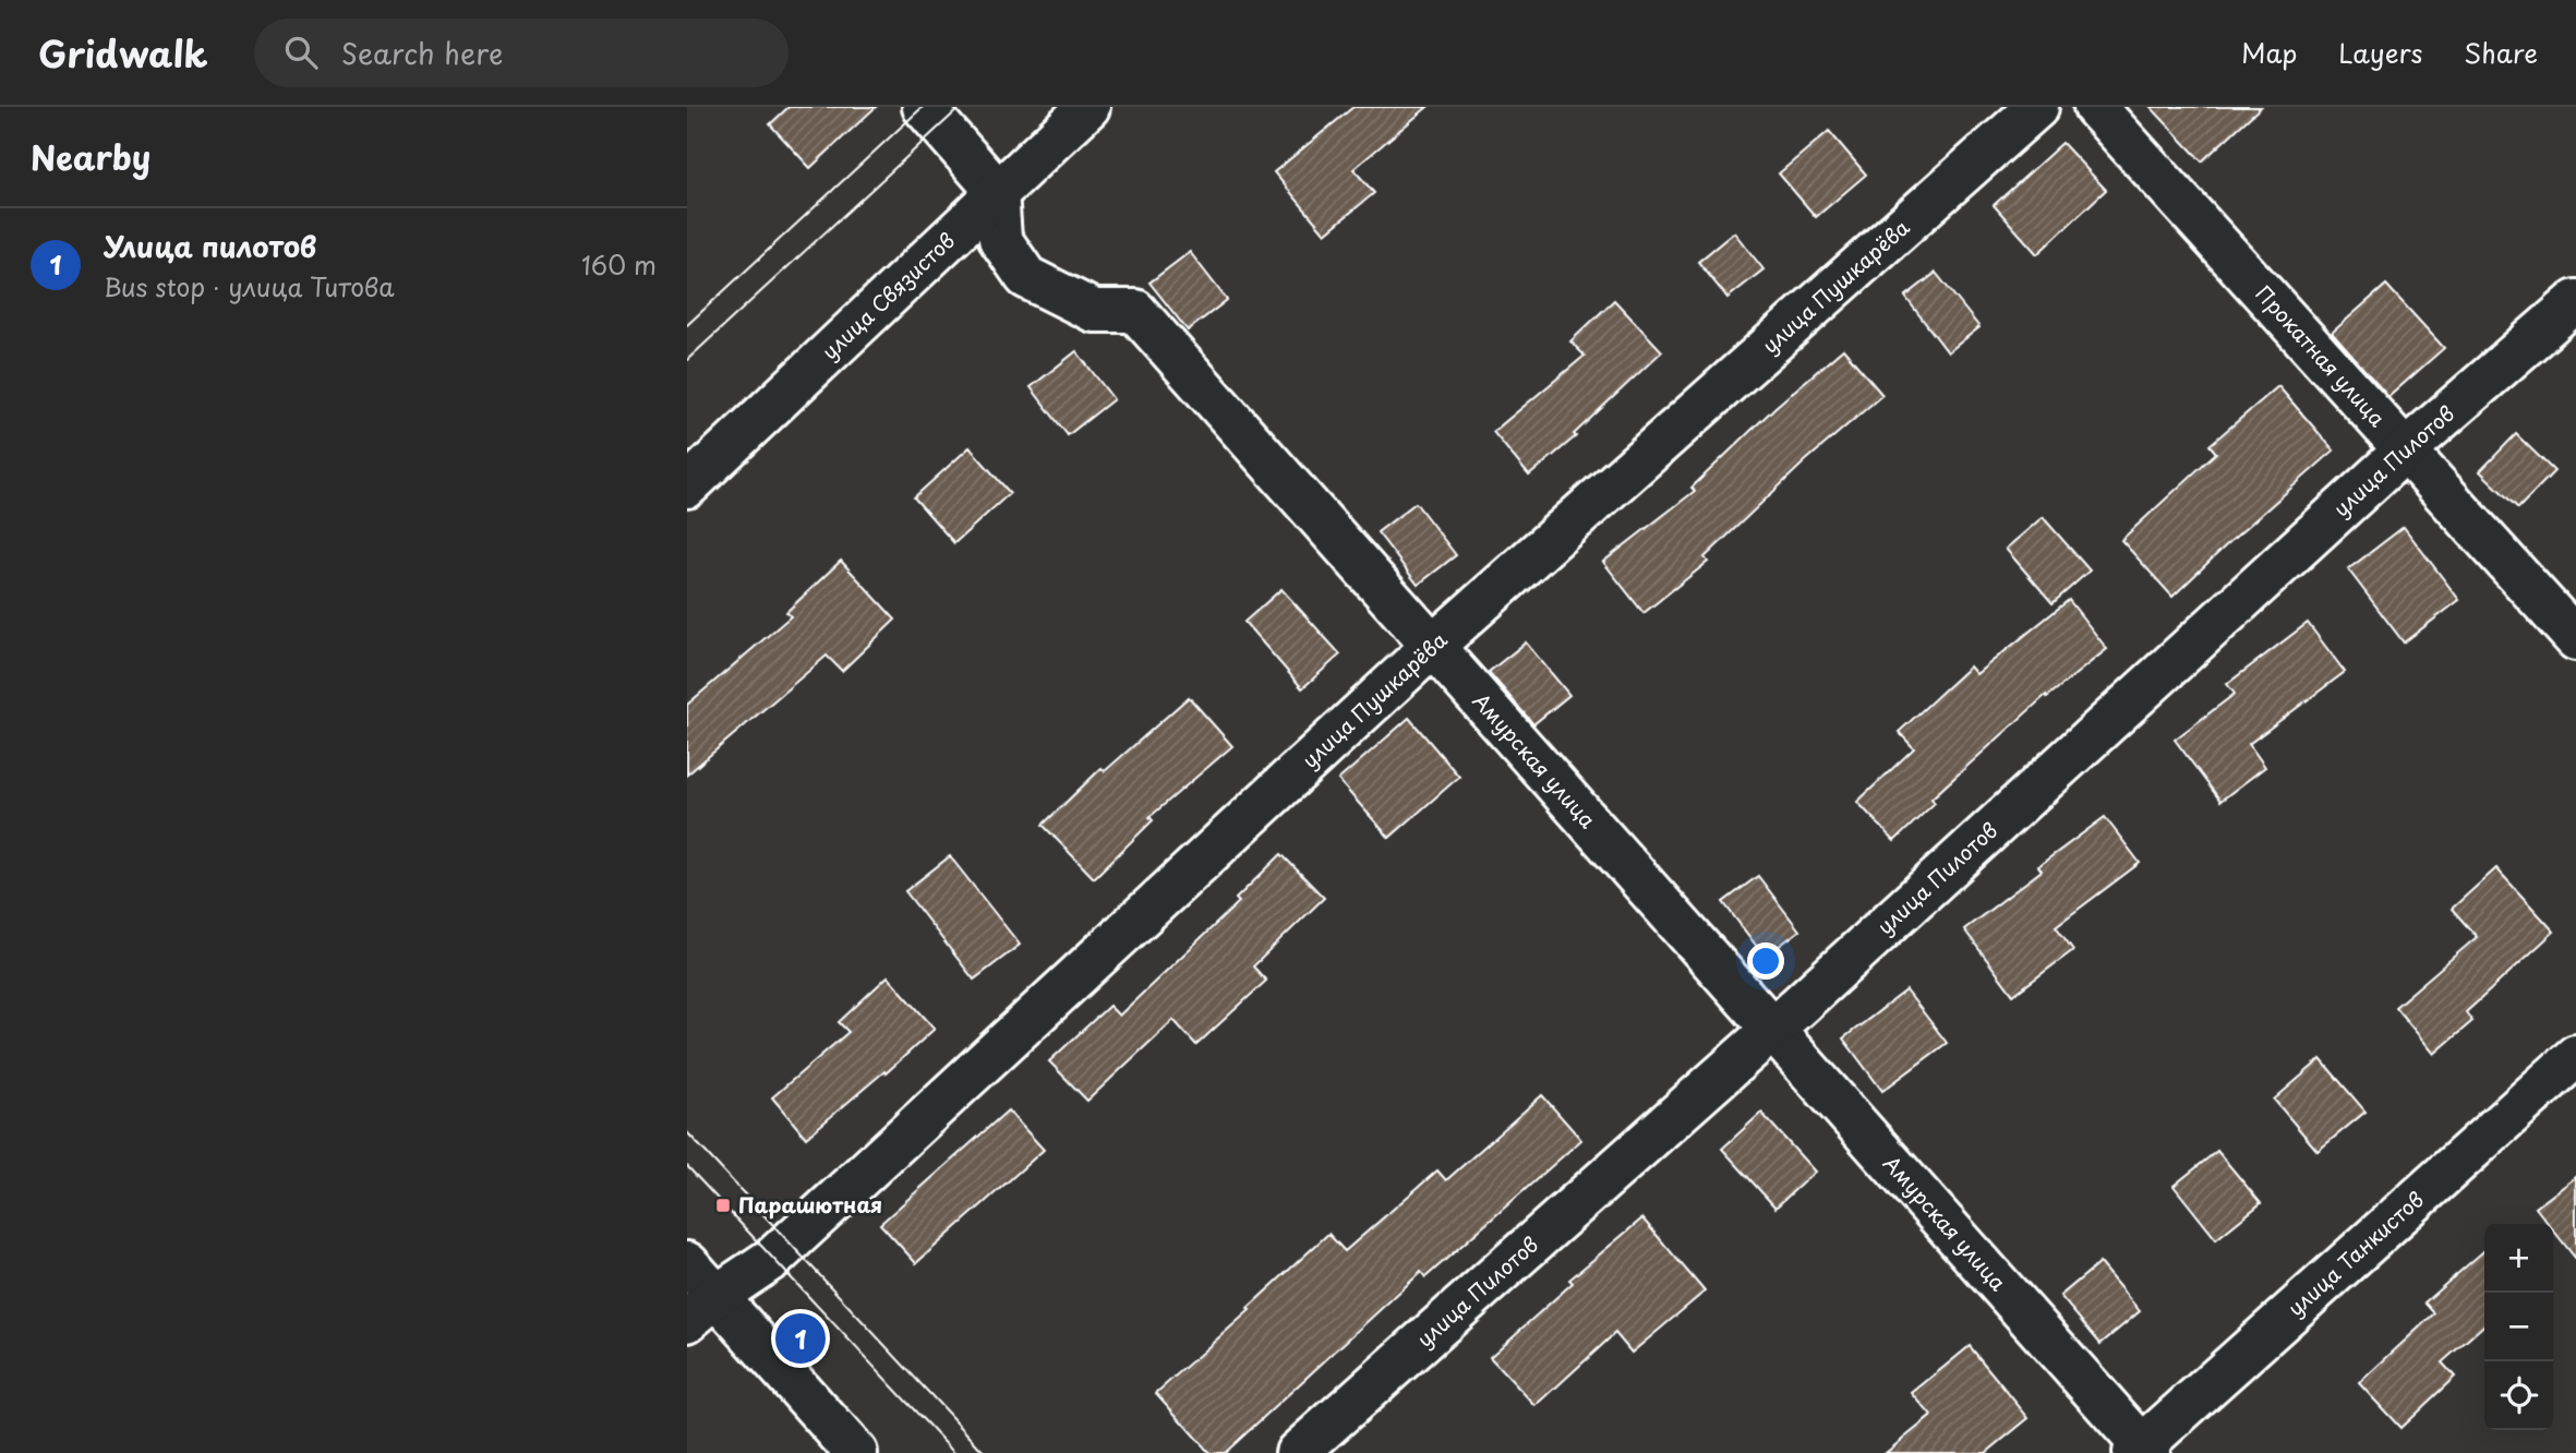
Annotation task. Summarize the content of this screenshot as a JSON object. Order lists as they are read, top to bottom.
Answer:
{
  "streets": {
    "street": [
      "улица Пушкарёва",
      "улица Связистов",
      "Прокатная улица",
      "улица Пилотов",
      "Амурская улица",
      "улица Танкистов"
    ]
  },
  "crossings": [
    ["улица Пушкарёва", "Амурская улица"],
    ["улица Связистов", "Амурская улица"],
    ["Прокатная улица", "улица Пилотов"],
    ["улица Пилотов", "Амурская улица"],
    ["Амурская улица", "улица Танкистов"]
  ],
  "places": {
    "transit": ["Парашютная"]
  },
  "page": {
    "header": "Gridwalk",
    "search": "Search here",
    "nav": ["Map", "Layers", "Share"],
    "heading": "Nearby",
    "list": [
      {
        "mark": "1",
        "name": "Улица пилотов",
        "note": "Bus stop · улица Титова",
        "value": "160 m"
      }
    ],
    "map_buttons": ["+", "−"],
    "pins": "1"
  }
}
